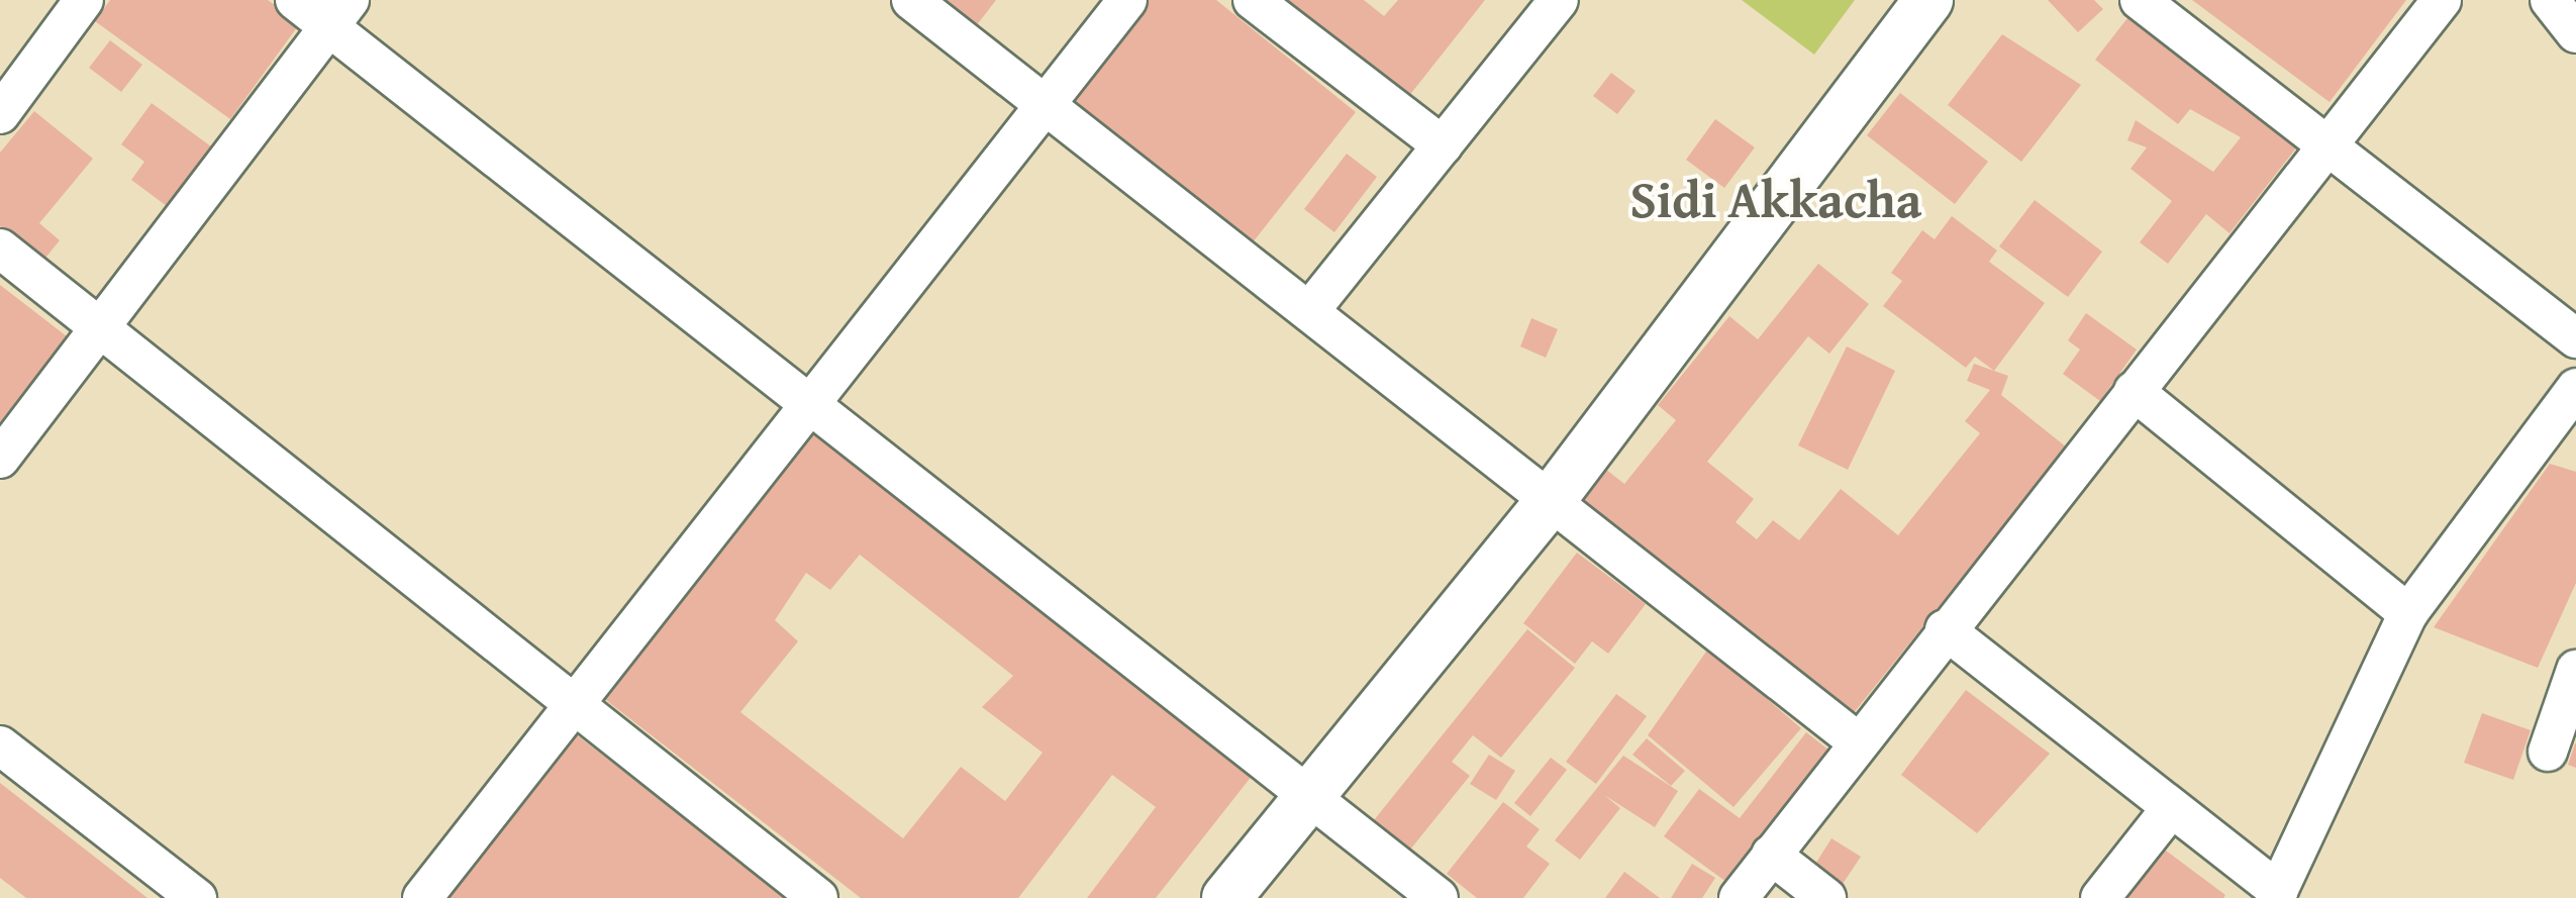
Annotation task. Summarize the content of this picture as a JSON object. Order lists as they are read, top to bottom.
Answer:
{
  "districts": ["Sidi Akkacha"]
}
